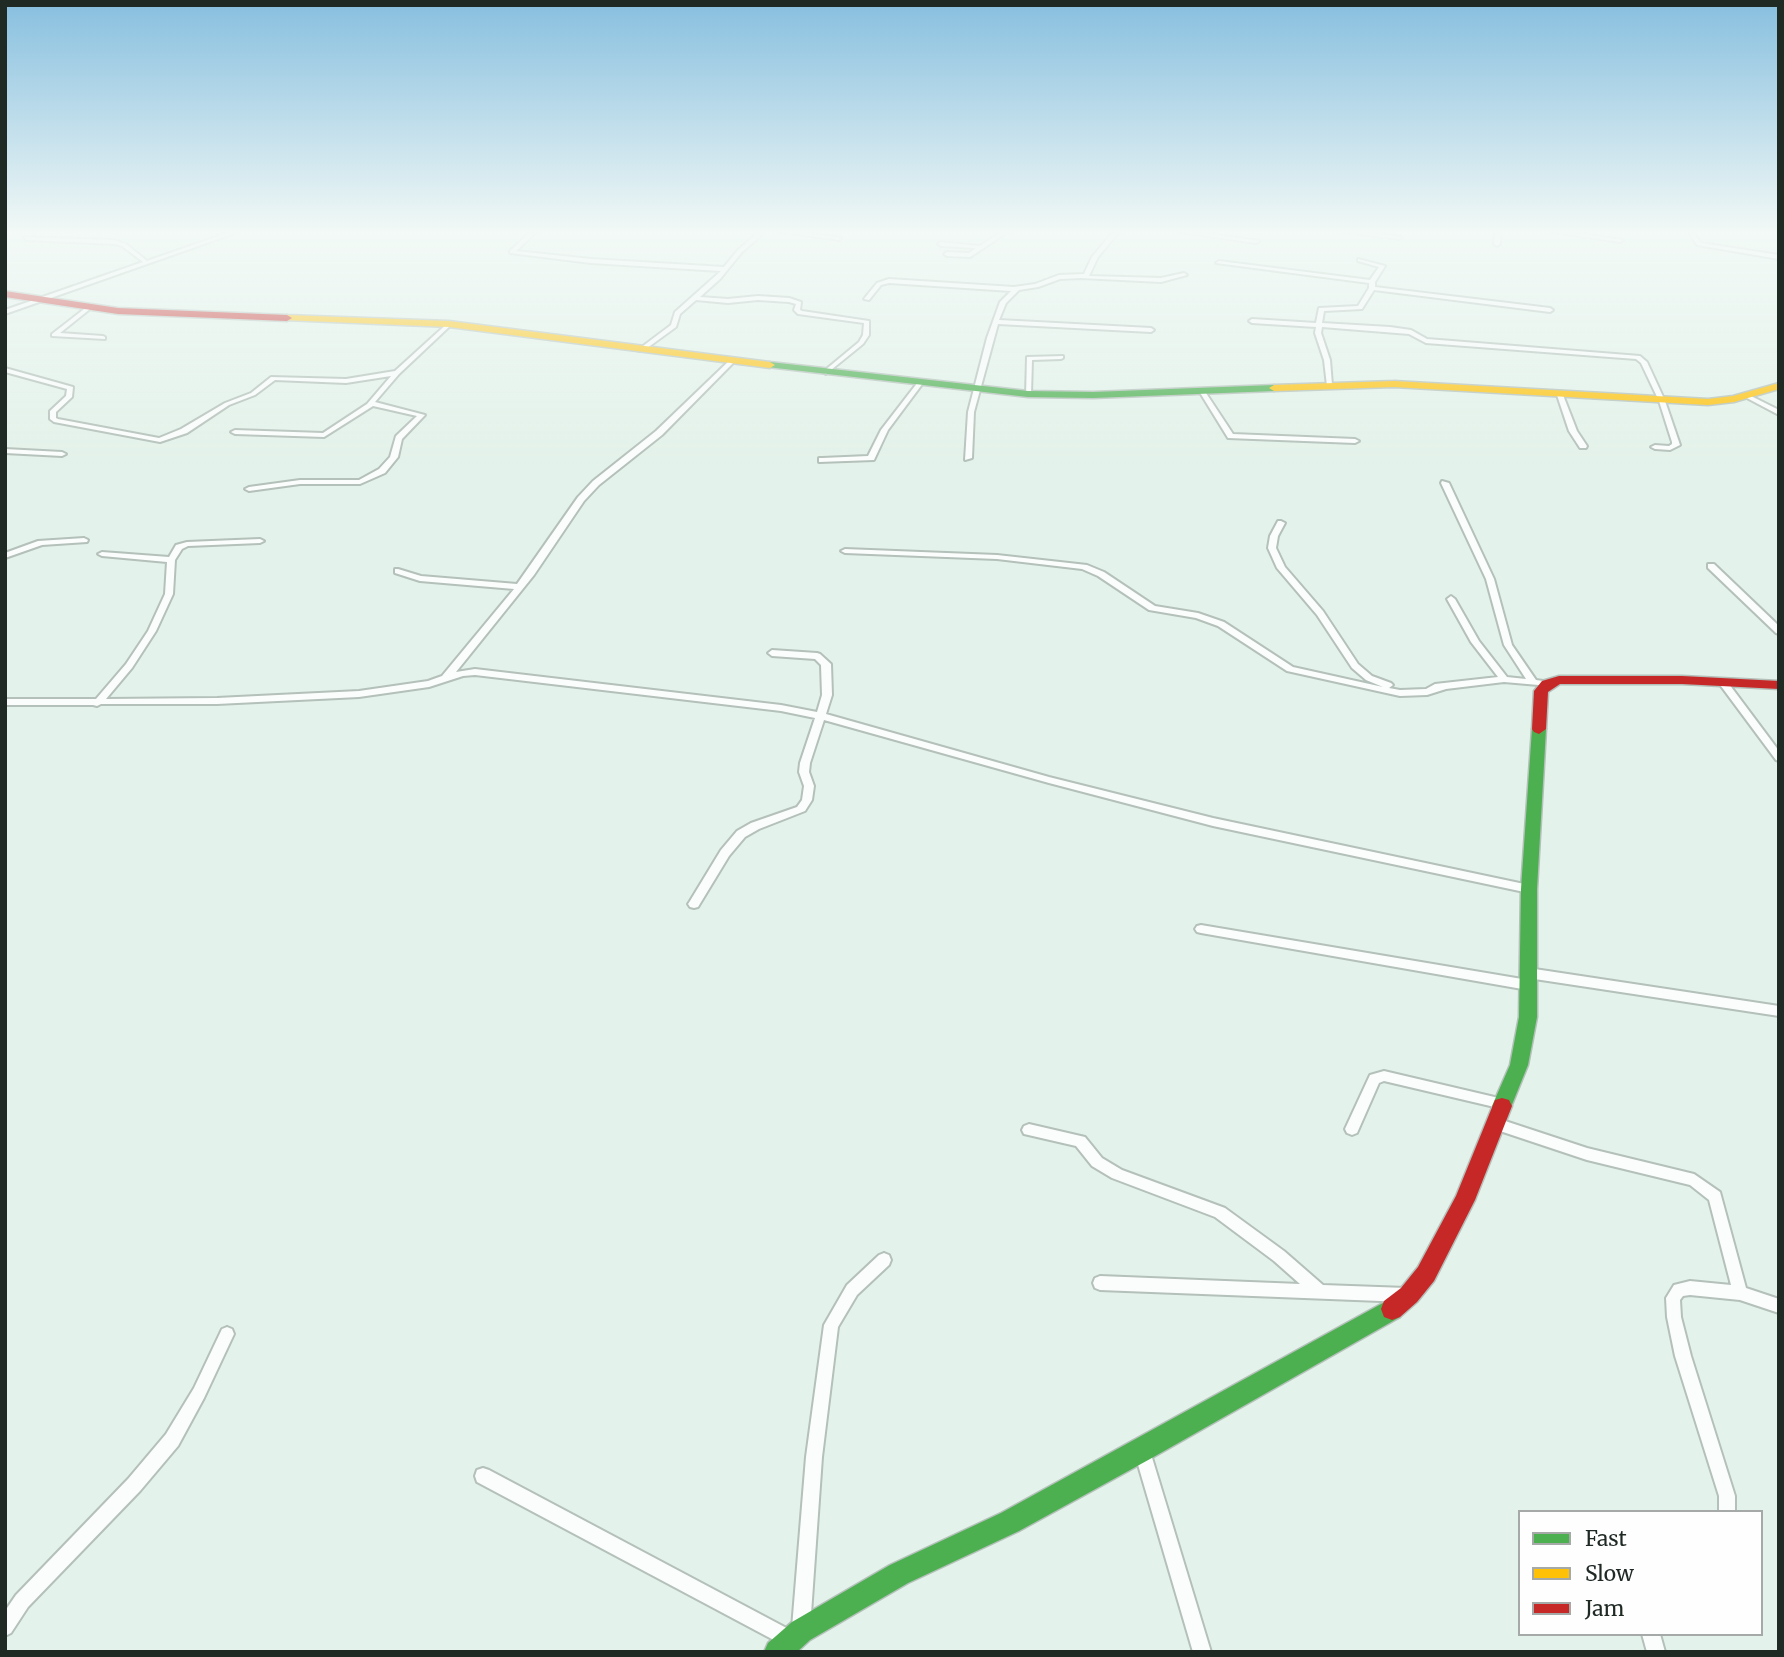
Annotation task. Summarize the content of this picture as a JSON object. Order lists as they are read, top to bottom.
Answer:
{
  "legend": ["Fast", "Slow", "Jam"]
}
